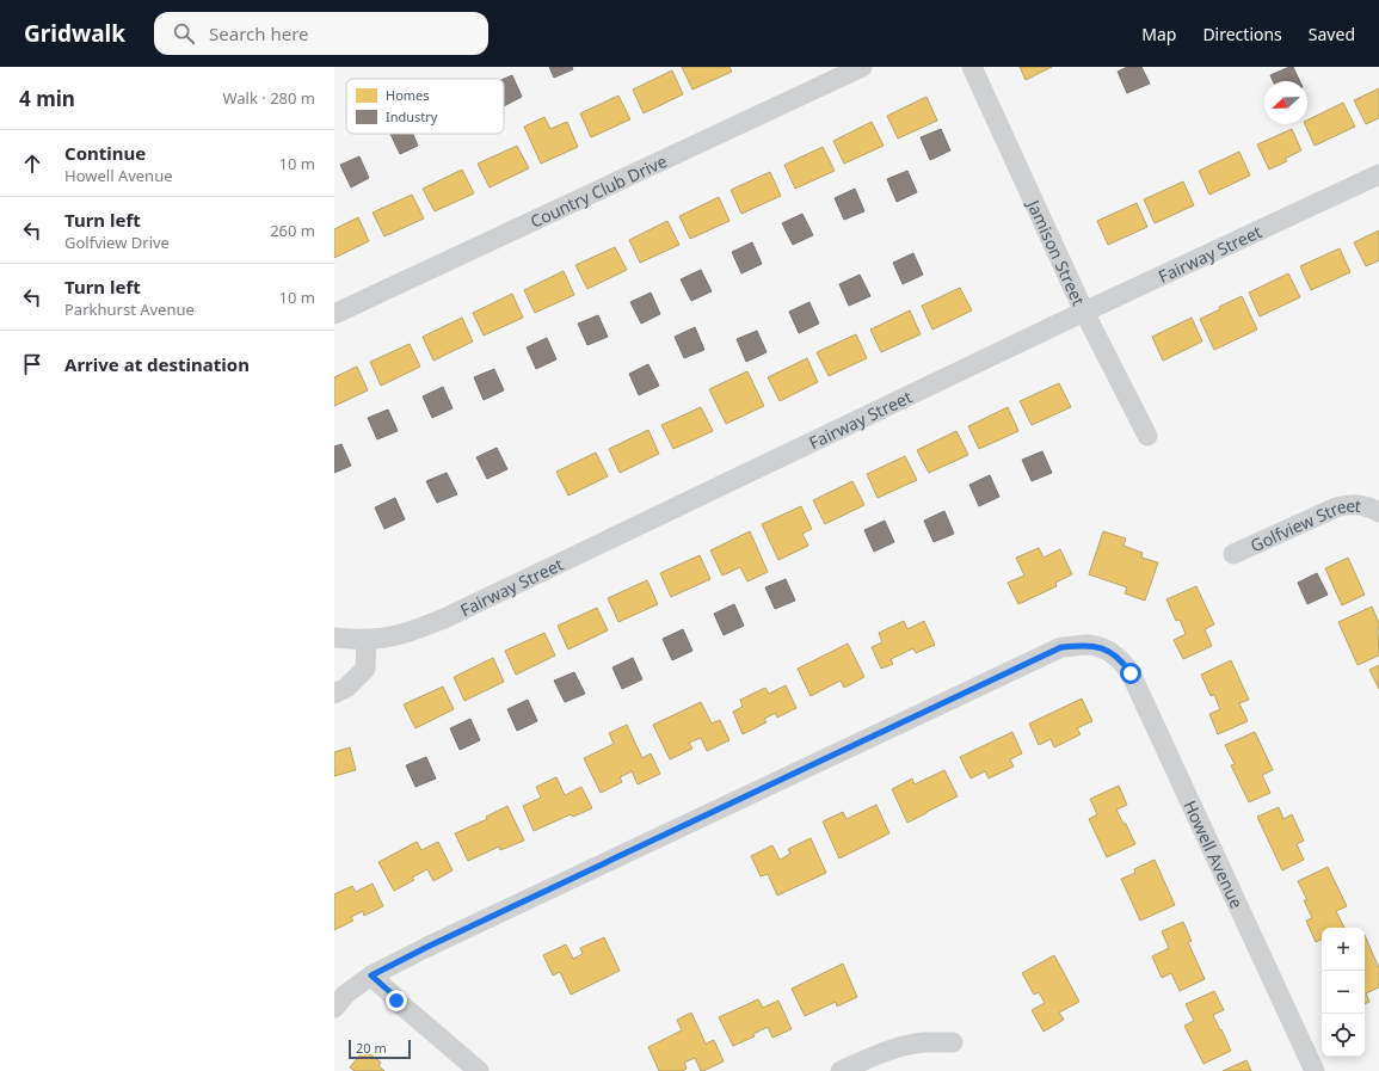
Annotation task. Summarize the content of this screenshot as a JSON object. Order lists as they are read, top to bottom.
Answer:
{
  "streets": {
    "street": [
      "Country Club Drive",
      "Jamison Street",
      "Fairway Street",
      "Golfview Street",
      "Howell Avenue"
    ]
  },
  "crossings": [
    ["Jamison Street", "Fairway Street"]
  ],
  "legend": ["Homes", "Industry"],
  "scale_bar": "20 m",
  "north": "bottom left",
  "page": {
    "header": "Gridwalk",
    "search": "Search here",
    "nav": ["Map", "Directions", "Saved"],
    "heading": ["4 min", "Walk · 280 m"],
    "list": [
      ["Continue", "Howell Avenue", "10 m"],
      ["Turn left", "Golfview Drive", "260 m"],
      ["Turn left", "Parkhurst Avenue", "10 m"],
      "Arrive at destination"
    ],
    "map_buttons": ["+", "−"],
    "scale": "20 m"
  }
}
